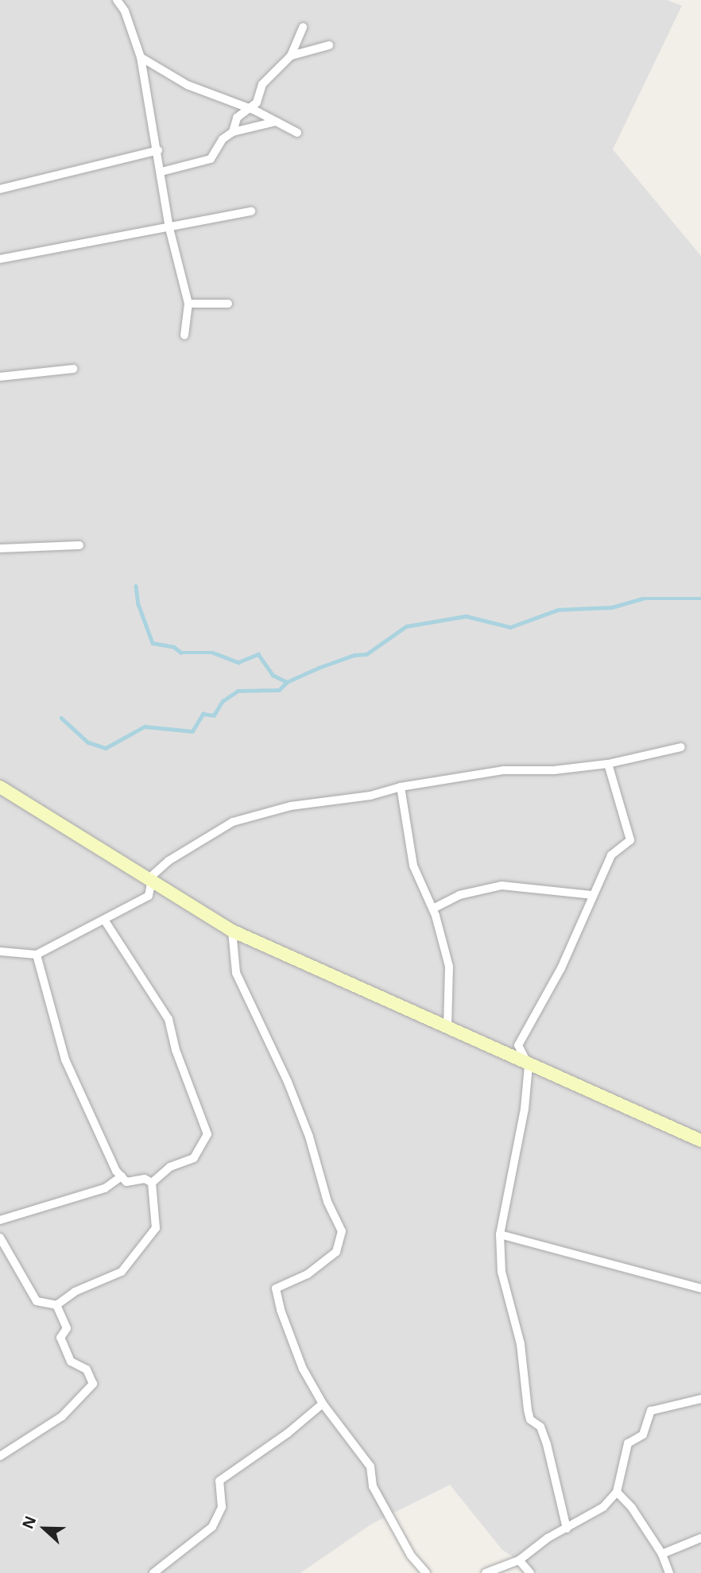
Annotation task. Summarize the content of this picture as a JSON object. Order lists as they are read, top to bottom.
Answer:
{
  "north": "left"
}
